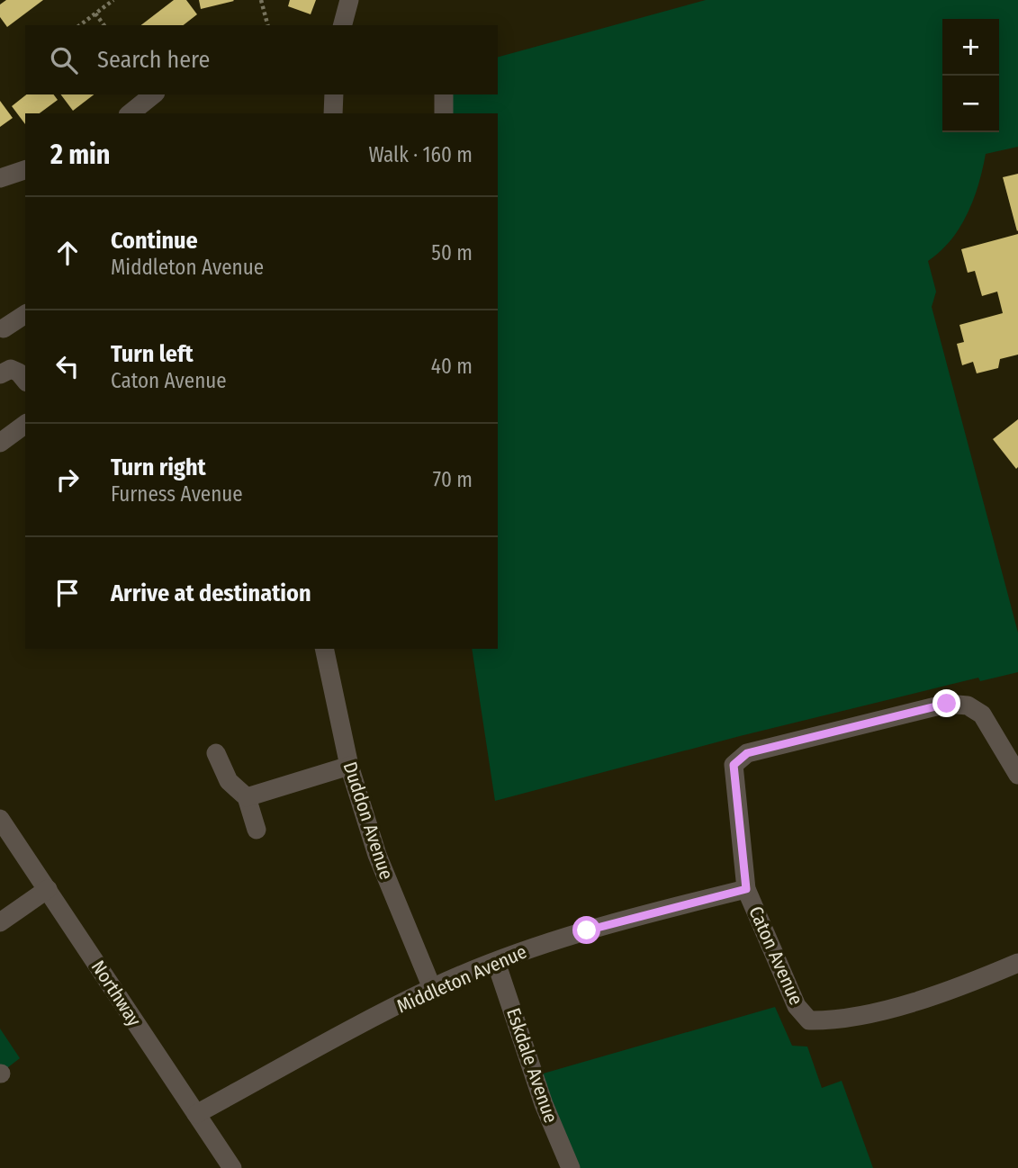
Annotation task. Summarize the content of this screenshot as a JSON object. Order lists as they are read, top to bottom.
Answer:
{
  "streets": {
    "street": [
      "Duddon Avenue",
      "Caton Avenue",
      "Middleton Avenue",
      "Northway",
      "Eskdale Avenue"
    ]
  },
  "crossings": [
    ["Duddon Avenue", "Middleton Avenue"],
    ["Caton Avenue", "Middleton Avenue"],
    ["Middleton Avenue", "Northway"],
    ["Middleton Avenue", "Eskdale Avenue"]
  ],
  "page": {
    "map_buttons": ["+", "−"],
    "search": "Search here",
    "heading": ["2 min", "Walk · 160 m"],
    "list": [
      ["Continue", "Middleton Avenue", "50 m"],
      ["Turn left", "Caton Avenue", "40 m"],
      ["Turn right", "Furness Avenue", "70 m"],
      "Arrive at destination"
    ]
  }
}
